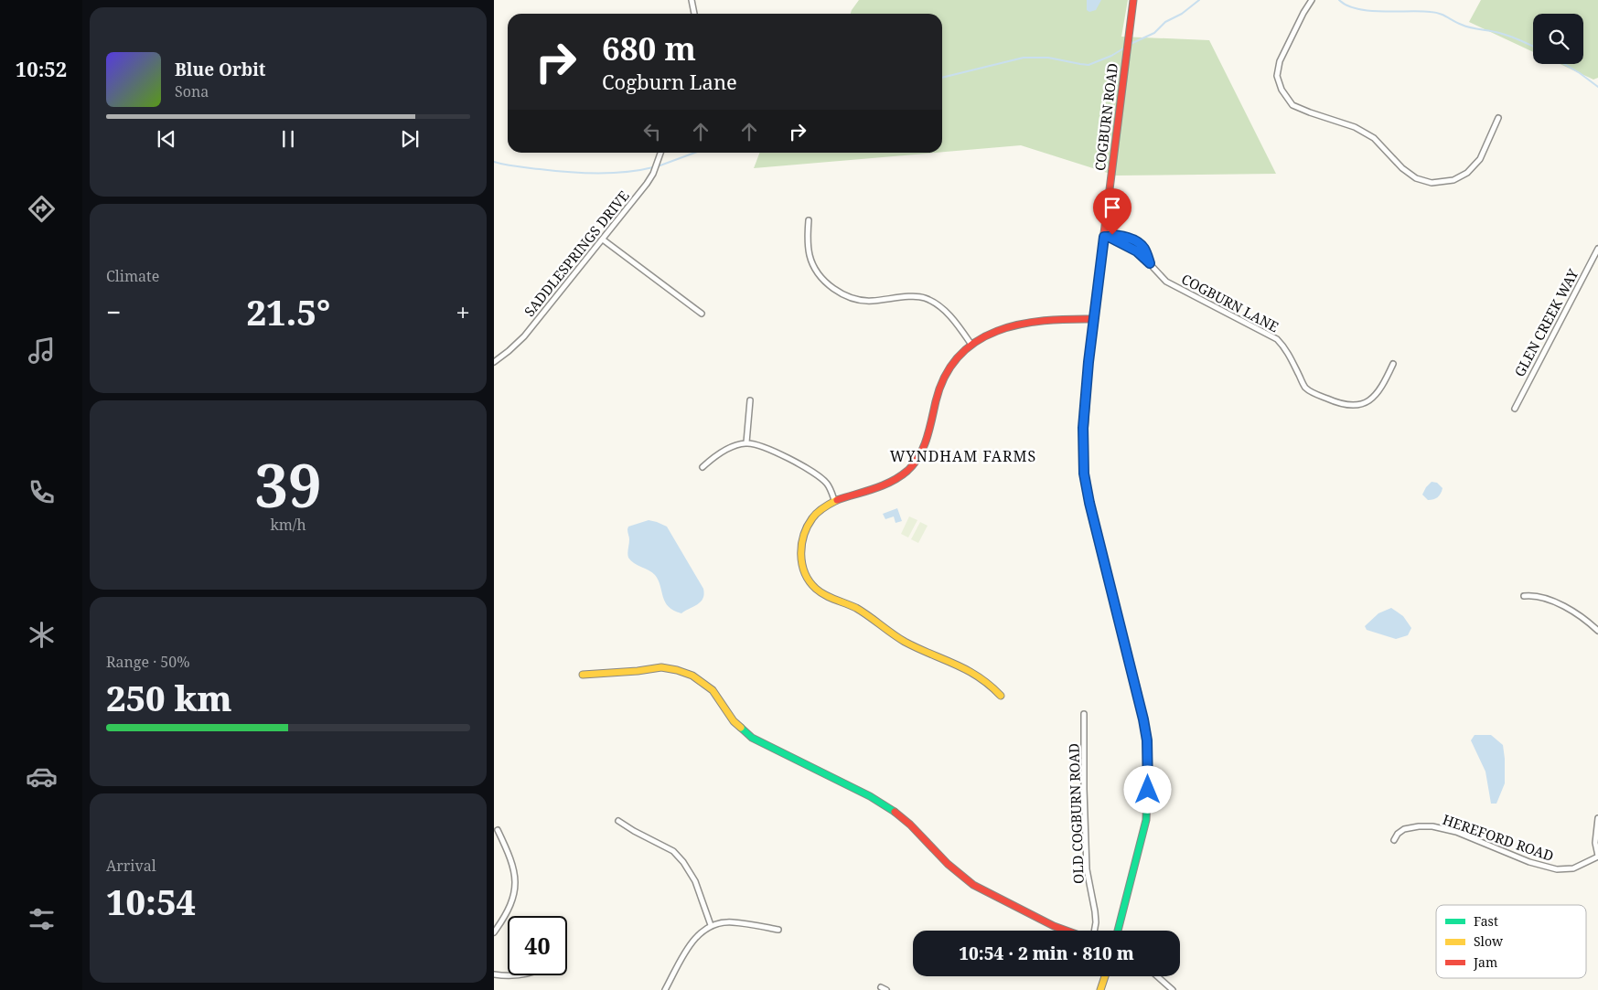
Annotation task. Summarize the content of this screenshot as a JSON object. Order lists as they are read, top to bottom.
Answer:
{
  "streets": {
    "street": [
      "COGBURN ROAD",
      "SADDLESPRINGS DRIVE",
      "COGBURN LANE",
      "GLEN CREEK WAY",
      "OLD COGBURN ROAD",
      "HEREFORD ROAD"
    ]
  },
  "crossings": [
    ["COGBURN ROAD", "COGBURN LANE"]
  ],
  "districts": ["WYNDHAM FARMS"],
  "legend": ["Fast", "Slow", "Jam"],
  "page": {
    "tabs": "10:52",
    "turn": ["680 m", "Cogburn Lane"],
    "song": ["Blue Orbit", "Sona"],
    "tile": [
      "Climate",
      ["39", "km/h"],
      ["Range · 50%", "250 km"],
      ["Arrival", "10:54"]
    ],
    "heat": ["−", "21.5°", "+"],
    "limit": "40",
    "trip": "10:54 · 2 min · 810 m"
  }
}
